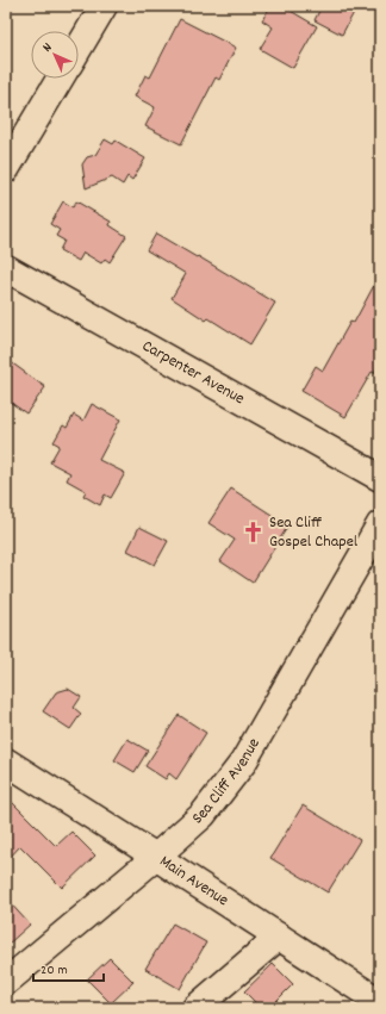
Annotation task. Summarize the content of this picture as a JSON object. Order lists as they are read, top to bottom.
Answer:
{
  "streets": {
    "street": ["Carpenter Avenue", "Sea Cliff Avenue", "Main Avenue"]
  },
  "crossings": [
    ["Sea Cliff Avenue", "Main Avenue"]
  ],
  "places": {
    "church": ["Sea Cliff Gospel Chapel"]
  },
  "scale_bar": "20 m",
  "north": "top left"
}
